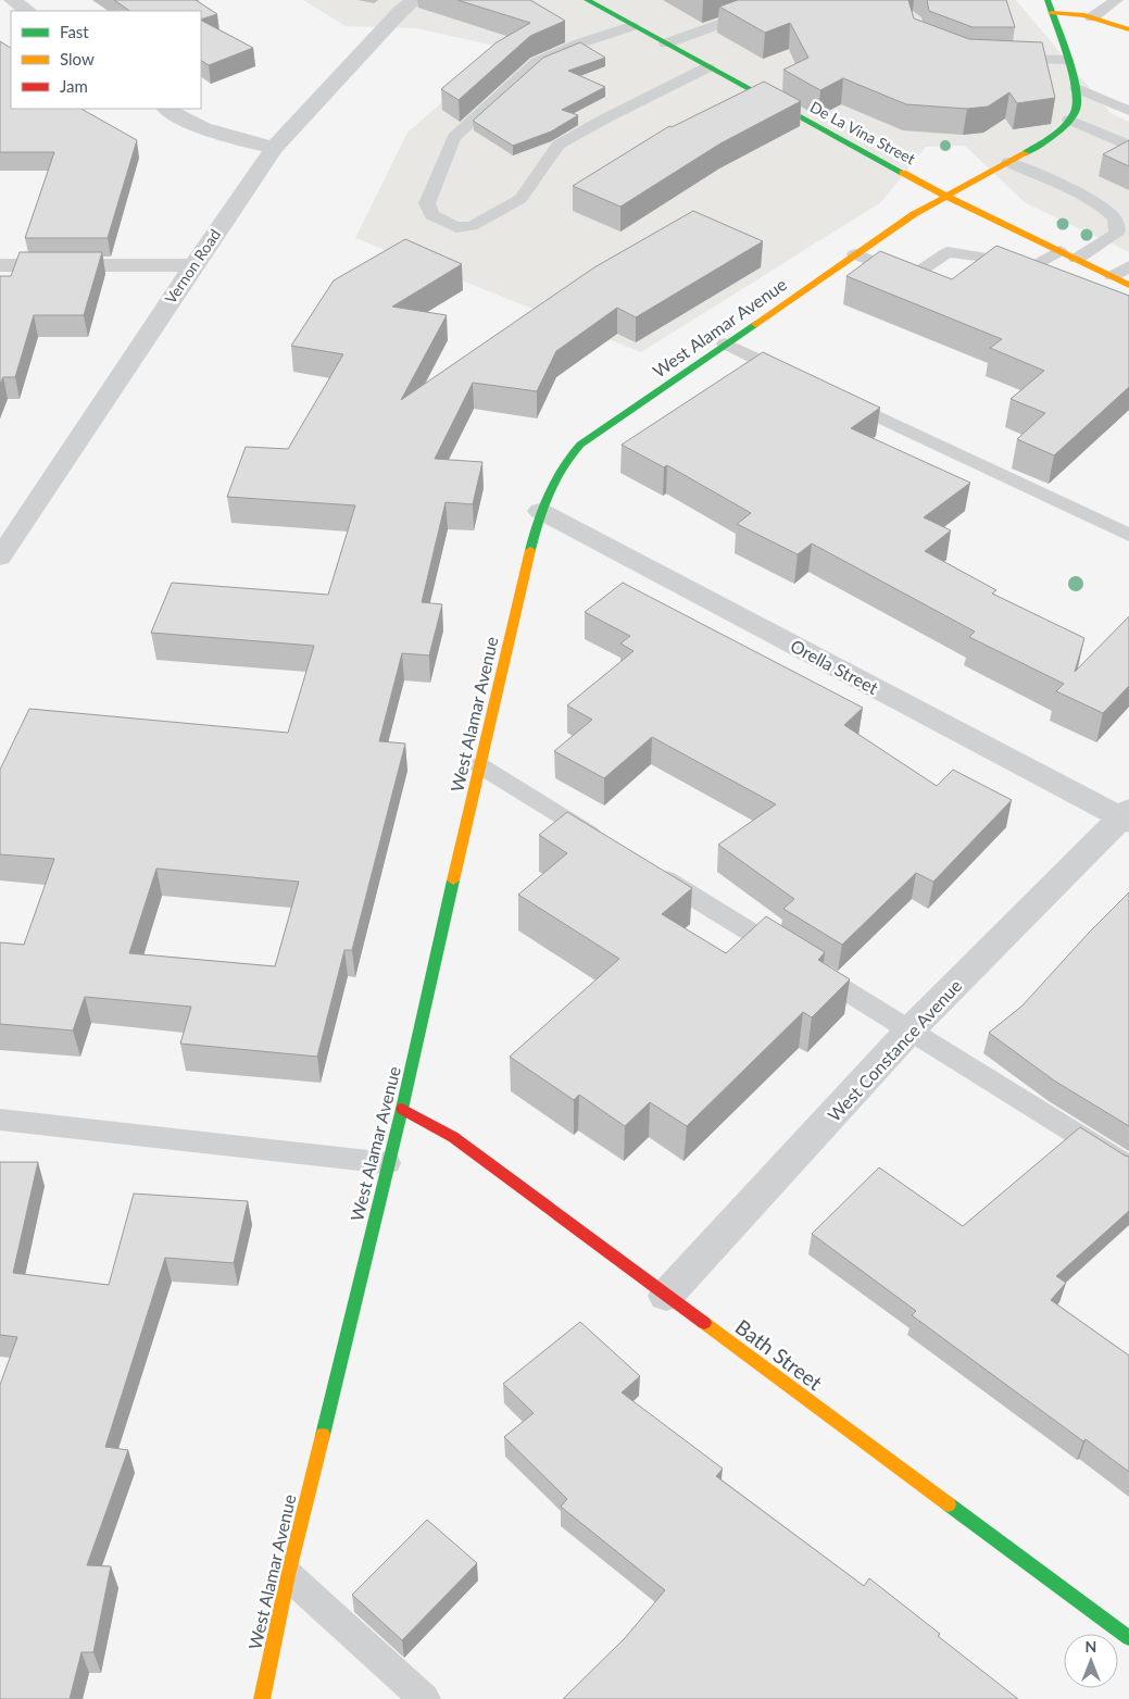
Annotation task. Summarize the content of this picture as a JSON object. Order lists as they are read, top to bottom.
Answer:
{
  "streets": {
    "street": [
      "De La Vina Street",
      "Vernon Road",
      "West Alamar Avenue",
      "Orella Street",
      "West Constance Avenue",
      "Bath Street"
    ]
  },
  "crossings": [
    ["De La Vina Street", "West Alamar Avenue"],
    ["West Alamar Avenue", "Orella Street"],
    ["West Alamar Avenue", "Bath Street"],
    ["Orella Street", "West Constance Avenue"],
    ["West Constance Avenue", "Bath Street"]
  ],
  "legend": ["Fast", "Slow", "Jam"],
  "north": "top"
}
